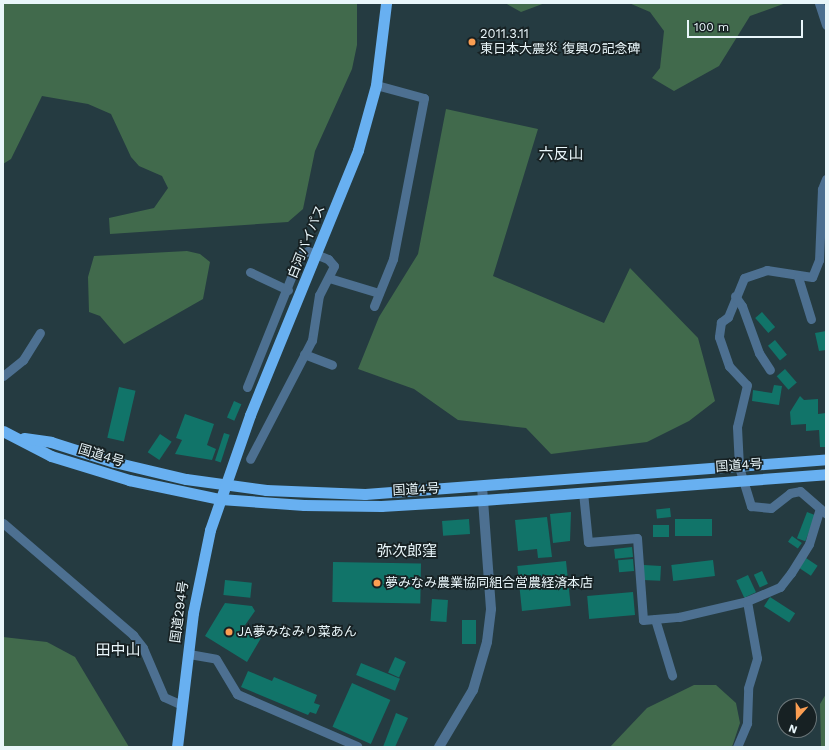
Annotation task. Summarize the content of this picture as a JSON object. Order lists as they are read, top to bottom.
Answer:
{
  "streets": {
    "highway": ["白河バイパス", "国道4号", "国道294号"]
  },
  "crossings": [
    ["白河バイパス", "国道4号"],
    ["白河バイパス", "国道294号"],
    ["国道4号", "国道294号"]
  ],
  "districts": ["六反山", "弥次郎窪", "田中山"],
  "places": ["2011.3.11 東日本大震災 復興の記念碑", "夢みなみ農業協同組合営農経済本店", "JA夢みなみり菜あん"],
  "scale_bar": "100 m",
  "north": "bottom"
}
